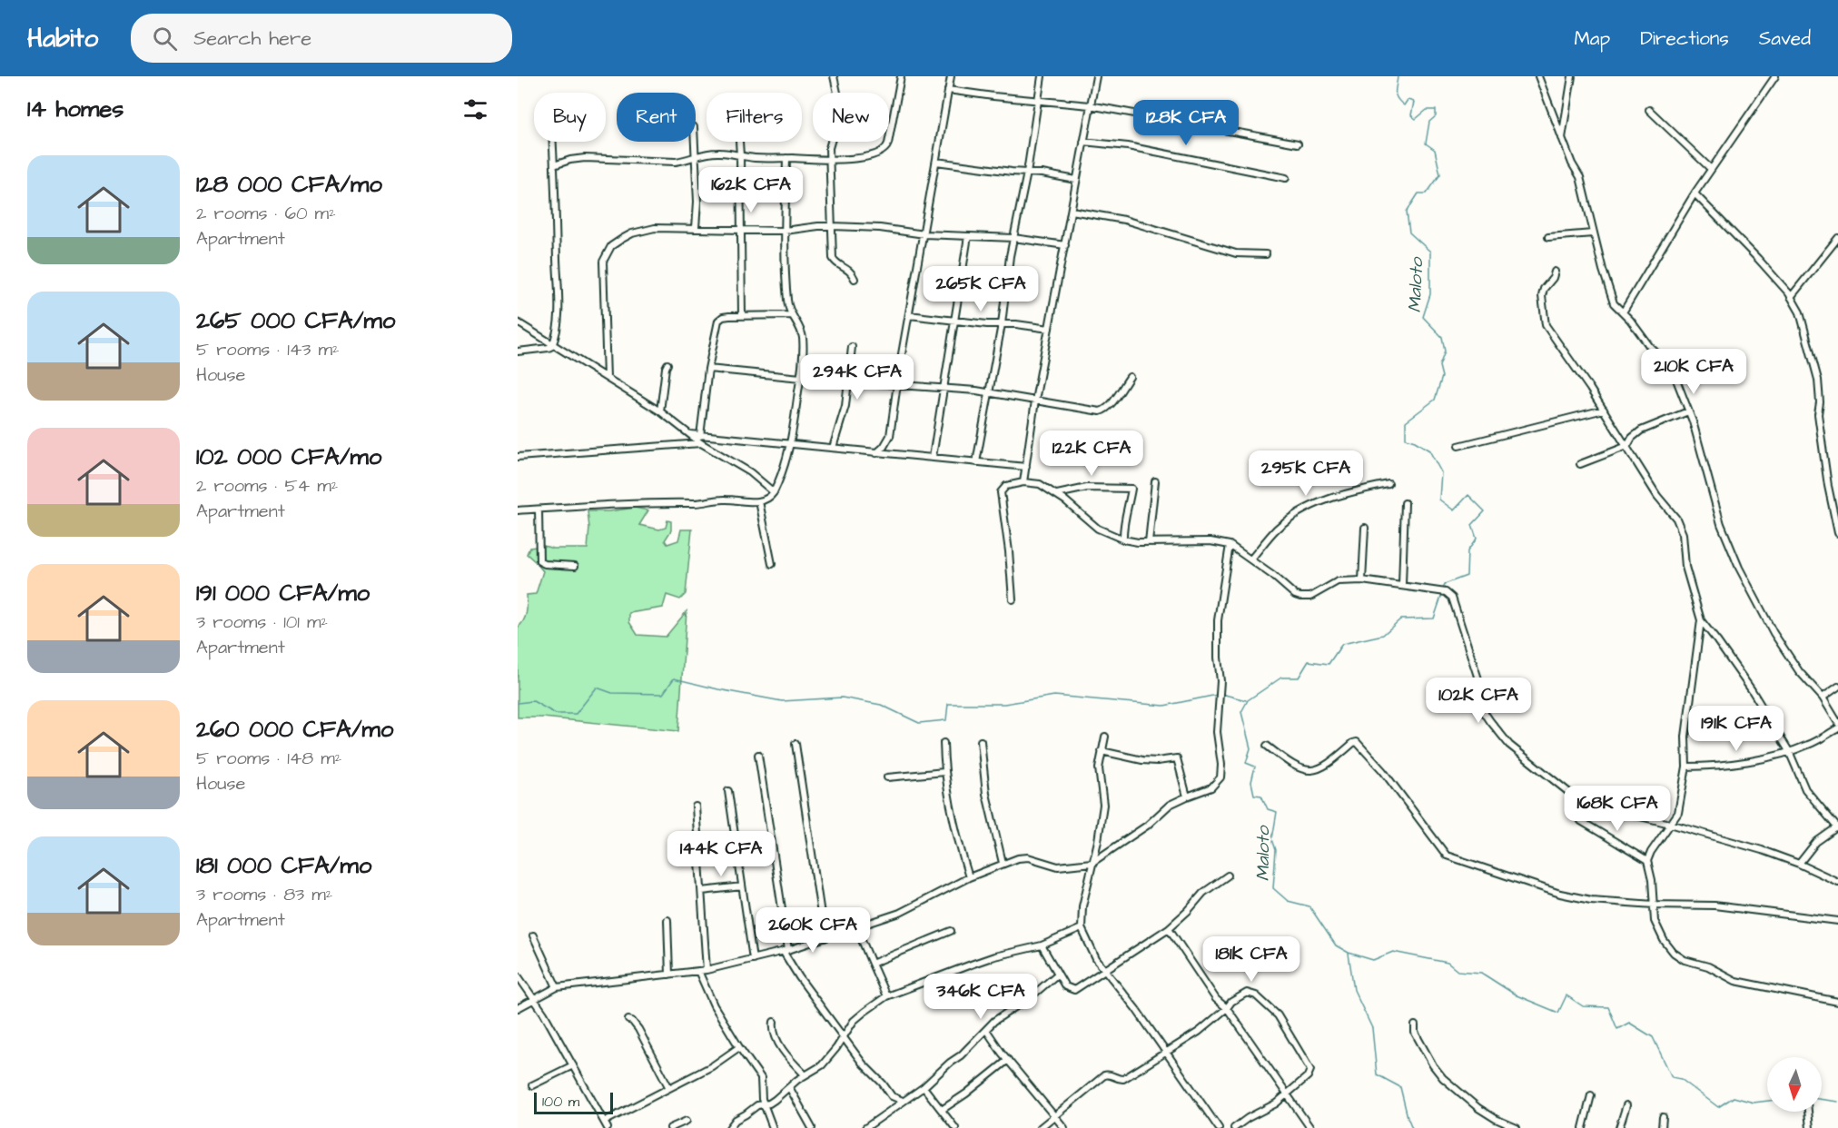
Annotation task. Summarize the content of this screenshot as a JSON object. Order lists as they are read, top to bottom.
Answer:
{
  "water": ["Maloto"],
  "scale_bar": "100 m",
  "north": "bottom",
  "page": {
    "header": "Habito",
    "search": "Search here",
    "nav": ["Map", "Directions", "Saved"],
    "heading": "14 homes",
    "chip": [
      "Buy",
      "Rent",
      "Filters",
      "New"
    ],
    "price": [
      "128K CFA",
      "162K CFA",
      "265K CFA",
      "210K CFA",
      "294K CFA",
      "122K CFA",
      "295K CFA",
      "102K CFA",
      "191K CFA",
      "168K CFA",
      "144K CFA",
      "260K CFA",
      "181K CFA",
      "346K CFA"
    ],
    "list": [
      {
        "name": "128 000 CFA/mo",
        "note": "2 rooms · 60 m² · Apartment"
      },
      {
        "name": "265 000 CFA/mo",
        "note": "5 rooms · 143 m² · House"
      },
      {
        "name": "102 000 CFA/mo",
        "note": "2 rooms · 54 m² · Apartment"
      },
      {
        "name": "191 000 CFA/mo",
        "note": "3 rooms · 101 m² · Apartment"
      },
      {
        "name": "260 000 CFA/mo",
        "note": "5 rooms · 148 m² · House"
      },
      {
        "name": "181 000 CFA/mo",
        "note": "3 rooms · 83 m² · Apartment"
      }
    ],
    "scale": "100 m"
  }
}
